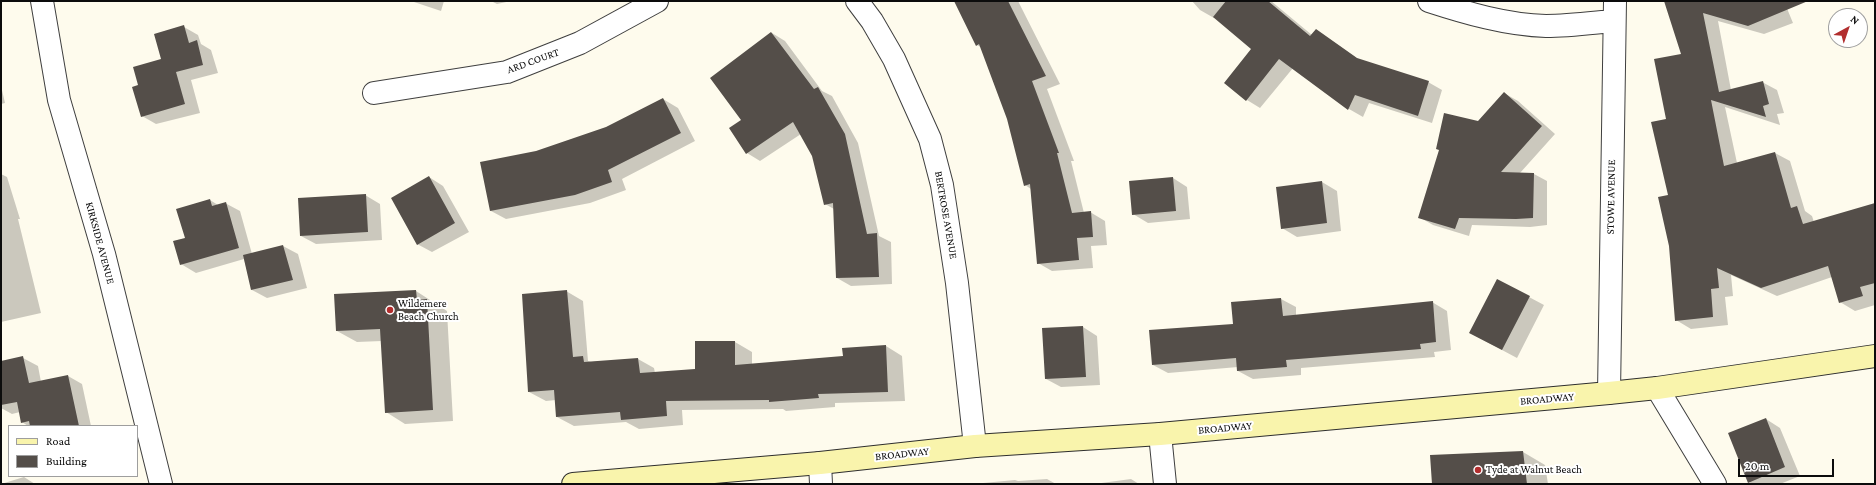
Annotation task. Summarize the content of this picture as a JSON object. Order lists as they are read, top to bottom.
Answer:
{
  "streets": {
    "street": [
      "ARD COURT",
      "STOWE AVENUE",
      "BERTROSE AVENUE",
      "KIRKSIDE AVENUE",
      "BROADWAY"
    ]
  },
  "crossings": [
    ["STOWE AVENUE", "BROADWAY"],
    ["BERTROSE AVENUE", "BROADWAY"]
  ],
  "places": ["Wildemere Beach Church", "Tyde at Walnut Beach"],
  "legend": ["Road", "Building"],
  "scale_bar": "20 m",
  "north": "top right"
}
